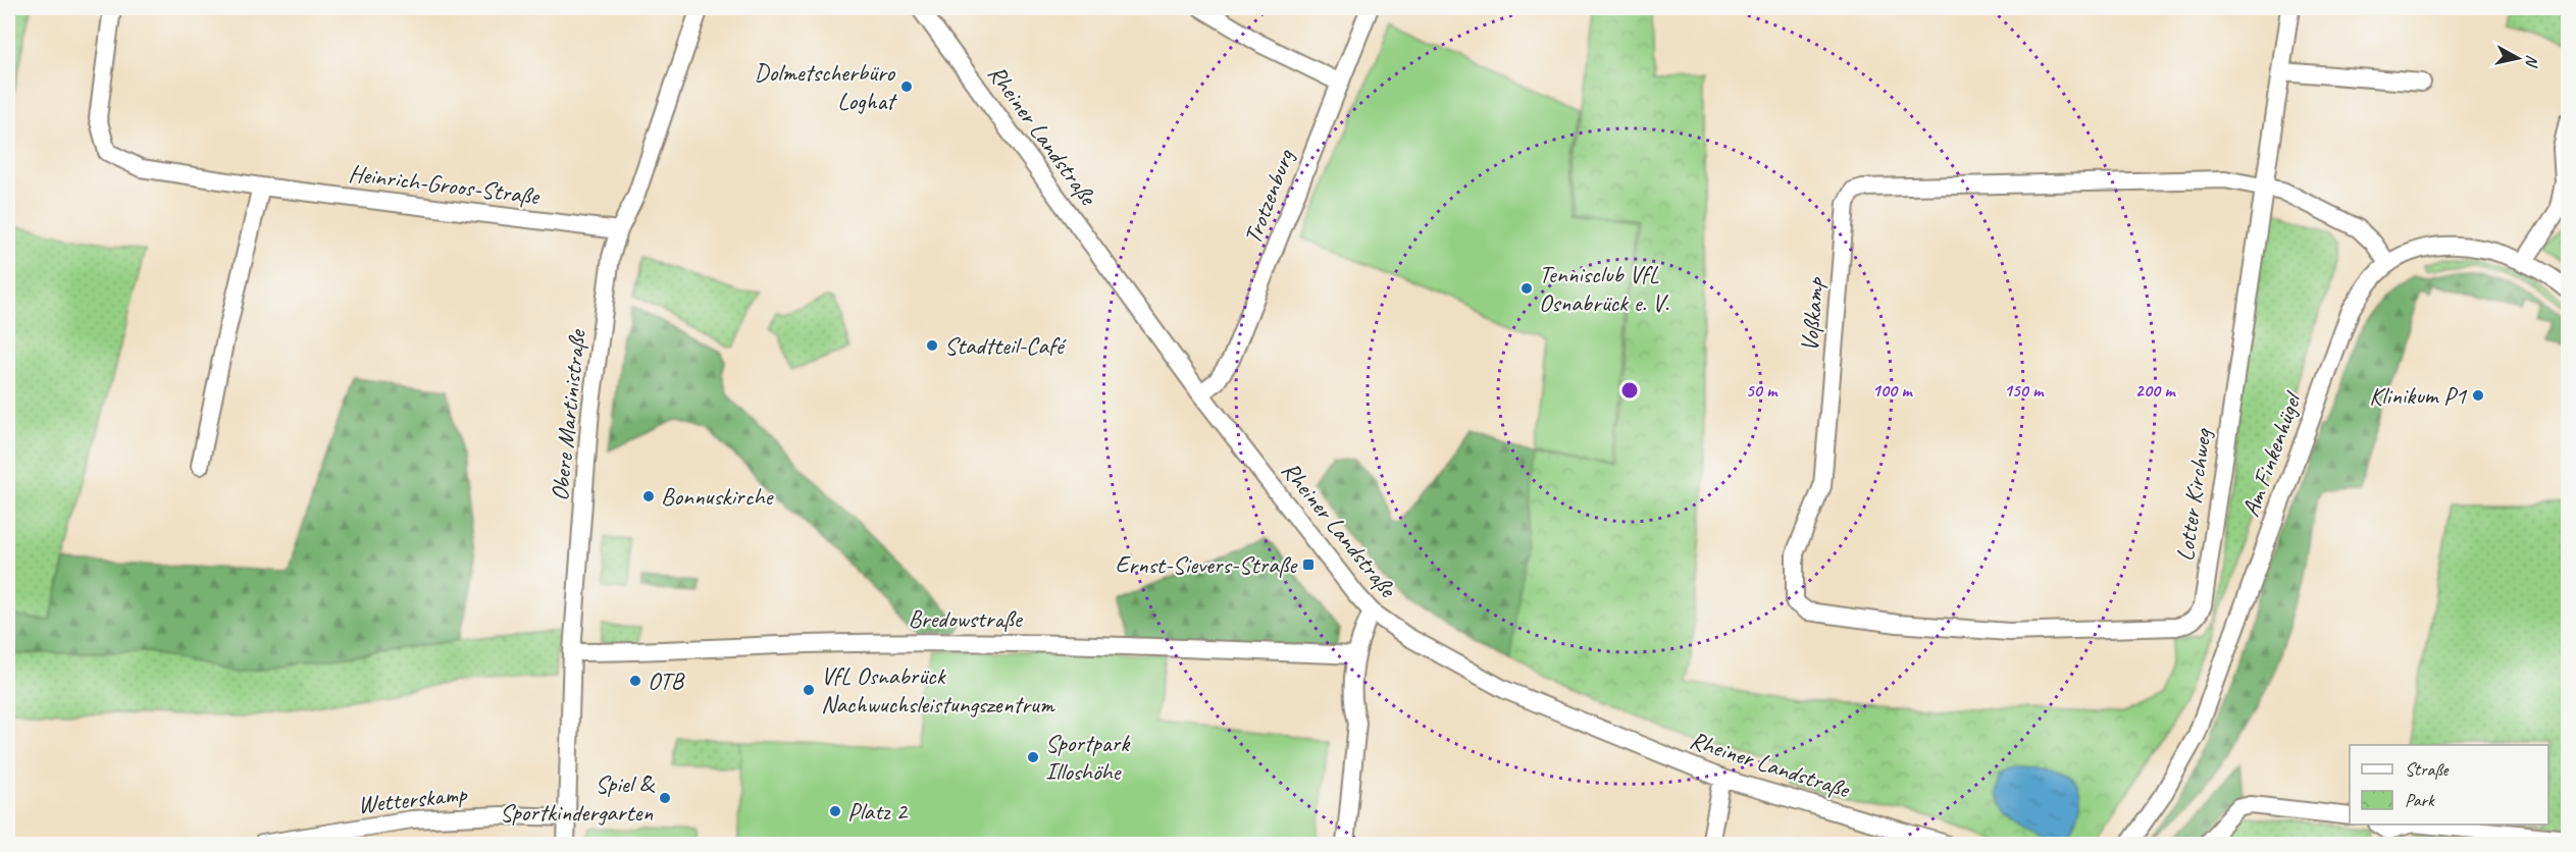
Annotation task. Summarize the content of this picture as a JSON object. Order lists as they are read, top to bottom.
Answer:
{
  "streets": {
    "street": [
      "Rheiner Landstraße",
      "Heinrich-Groos-Straße",
      "Trotzenburg",
      "Voßkamp",
      "Obere Martinistraße",
      "Am Finkenhügel",
      "Lotter Kirchweg",
      "Bredowstraße",
      "Wetterskamp"
    ]
  },
  "crossings": [
    ["Rheiner Landstraße", "Trotzenburg"],
    ["Heinrich-Groos-Straße", "Obere Martinistraße"],
    ["Voßkamp", "Lotter Kirchweg"],
    ["Obere Martinistraße", "Bredowstraße"],
    ["Obere Martinistraße", "Wetterskamp"]
  ],
  "places": {
    "other": [
      "Dolmetscherbüro Loghat",
      "Tennisclub VfL Osnabrück e. V.",
      "Stadtteil-Café",
      "Klinikum P1",
      "Bonnuskirche",
      "OTB",
      "VfL Osnabrück Nachwuchsleistungszentrum",
      "Sportpark Illoshöhe",
      "Spiel & Sportkindergarten",
      "Platz 2"
    ],
    "transit": ["Ernst-Sievers-Straße"]
  },
  "legend": ["Straße", "Park"],
  "north": "right",
  "rings": [
    "50 m",
    "100 m",
    "150 m",
    "200 m"
  ]
}
